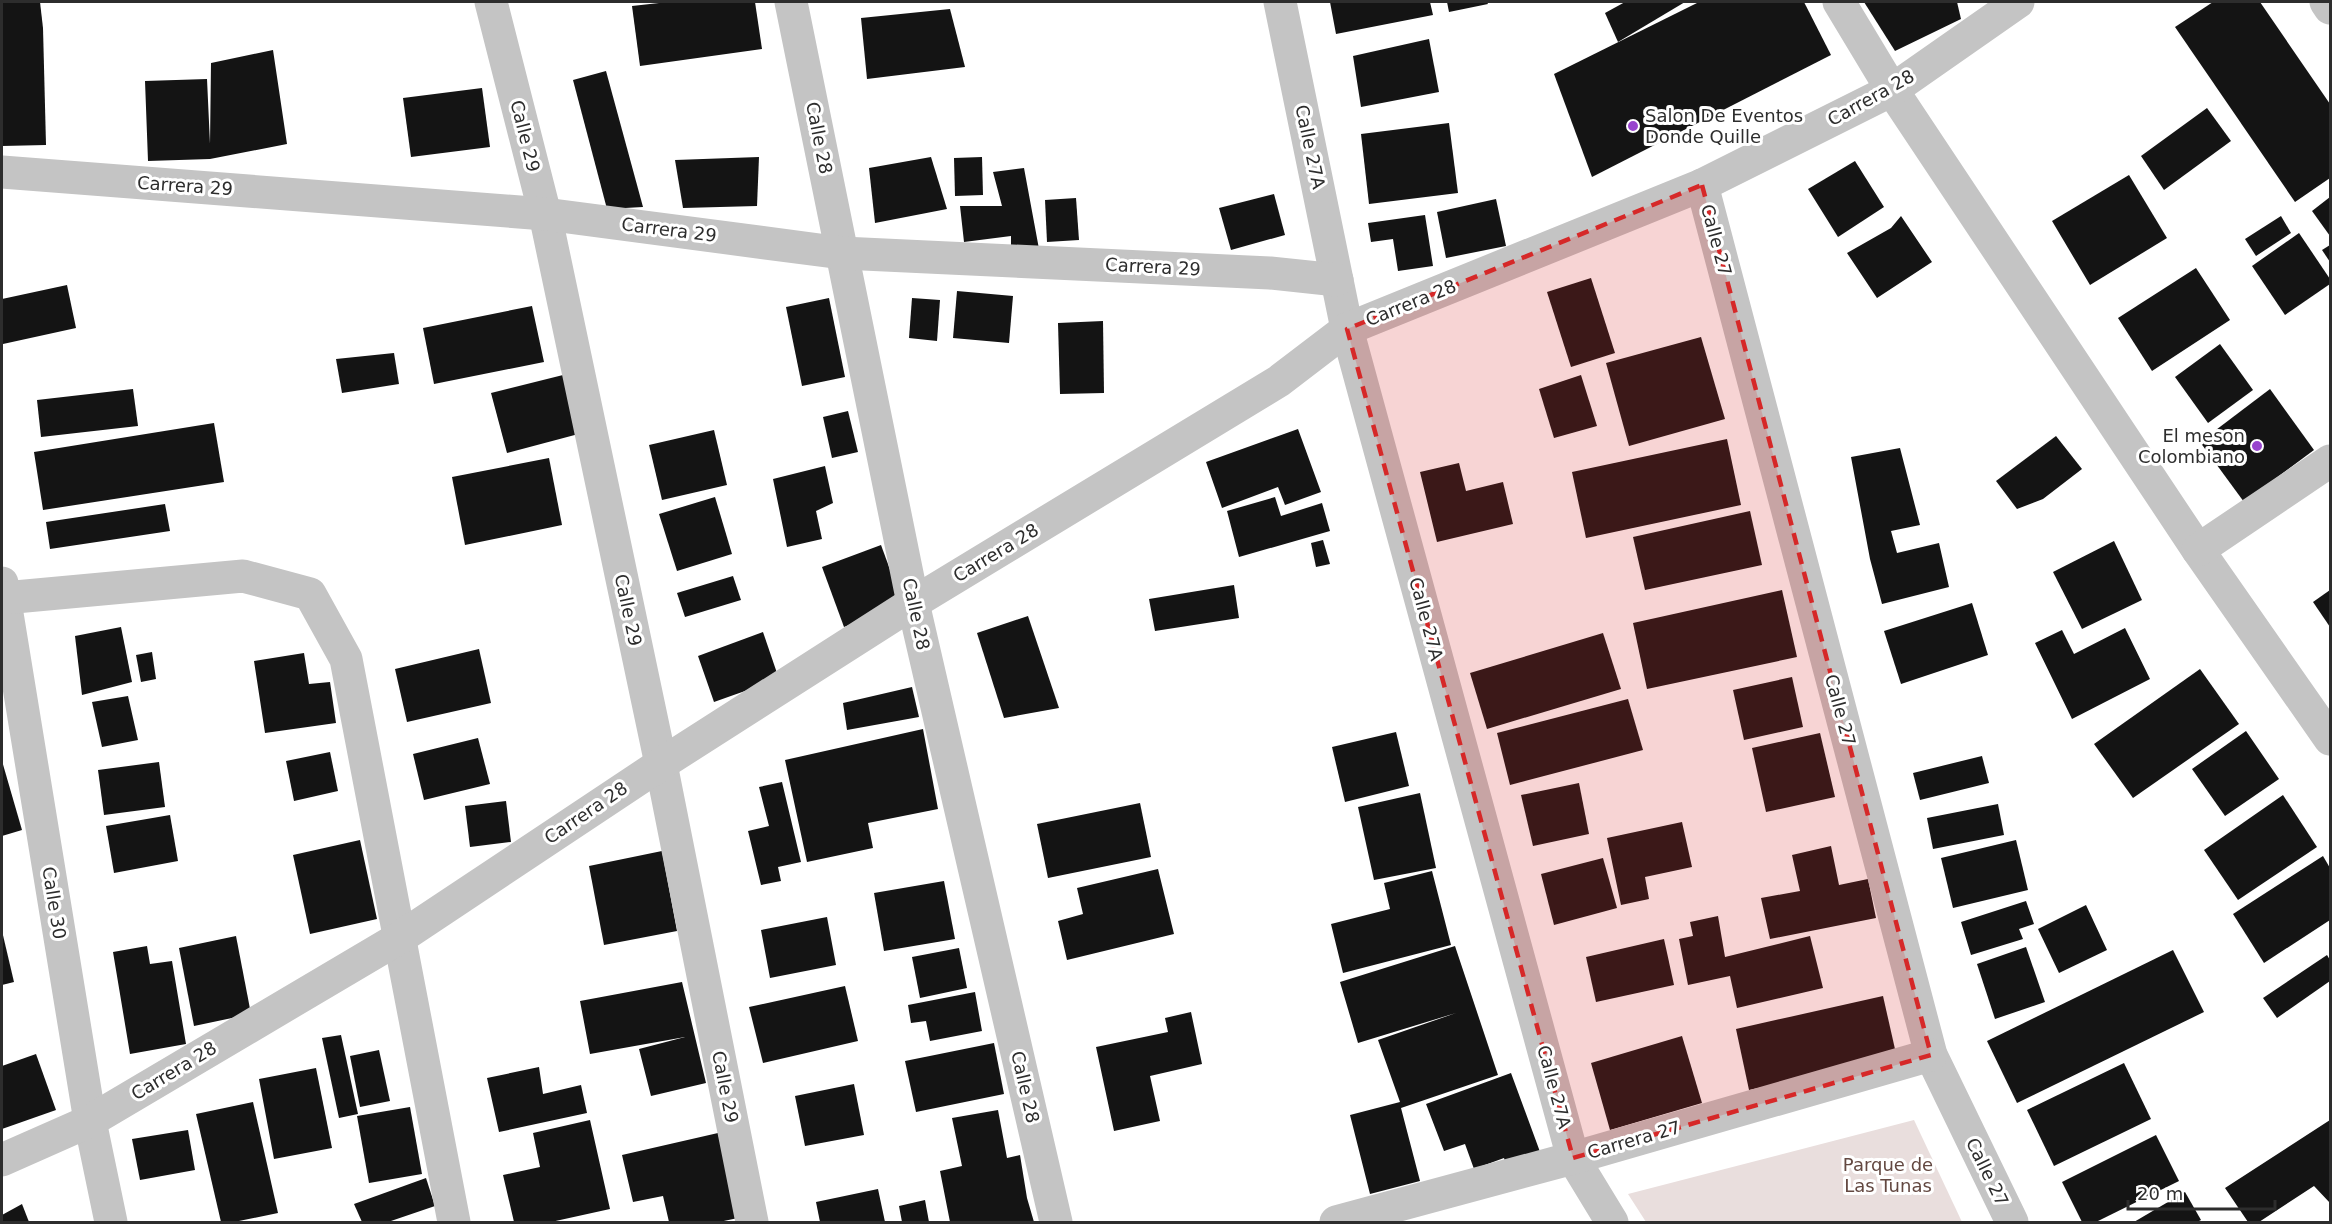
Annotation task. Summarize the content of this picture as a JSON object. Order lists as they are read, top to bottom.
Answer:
{
  "streets": {
    "street": [
      "Carrera 28",
      "Calle 29",
      "Calle 28",
      "Calle 27A",
      "Carrera 29",
      "Calle 27",
      "Calle 30",
      "Carrera 27"
    ]
  },
  "crossings": [
    ["Carrera 28", "Calle 29"],
    ["Carrera 28", "Calle 28"],
    ["Carrera 28", "Calle 27A"],
    ["Carrera 28", "Calle 27"],
    ["Carrera 28", "Calle 30"],
    ["Calle 29", "Carrera 29"],
    ["Calle 28", "Carrera 29"],
    ["Calle 27A", "Carrera 29"],
    ["Calle 27A", "Carrera 27"],
    ["Calle 27", "Carrera 27"]
  ],
  "parks": ["Parque de Las Tunas"],
  "places": ["Salon De Eventos Donde Quille", "El meson Colombiano"],
  "scale_bar": "20 m"
}
